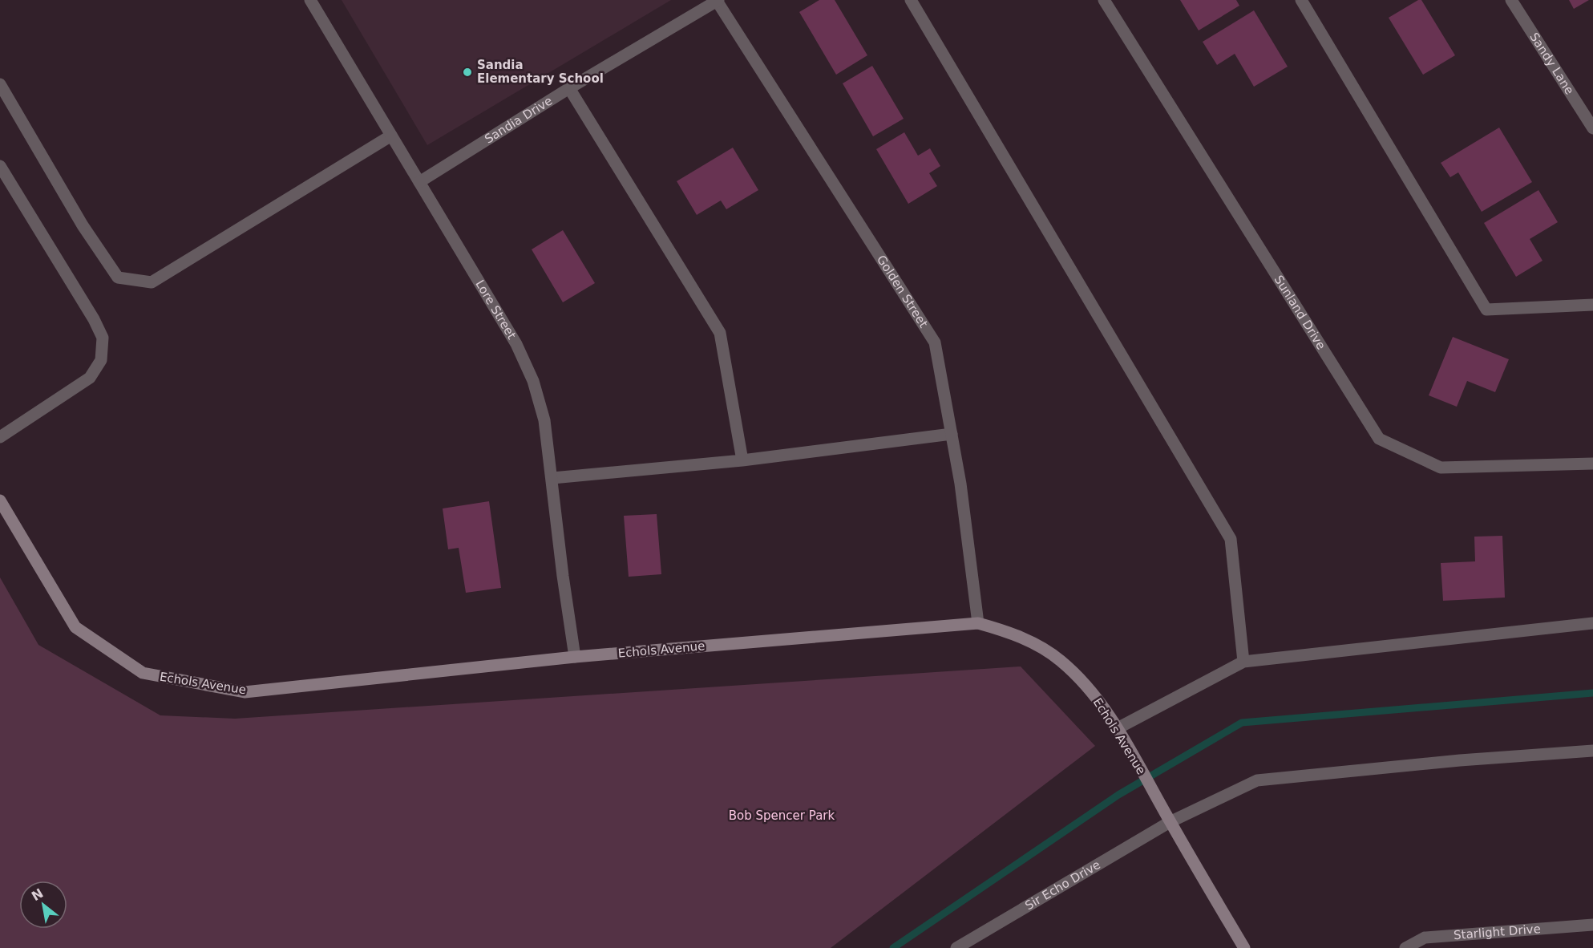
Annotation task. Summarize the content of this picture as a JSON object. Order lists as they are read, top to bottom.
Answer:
{
  "streets": {
    "street": [
      "Sandy Lane",
      "Sandia Drive",
      "Golden Street",
      "Lore Street",
      "Sunland Drive",
      "Echols Avenue",
      "Sir Echo Drive",
      "Starlight Drive"
    ]
  },
  "crossings": [
    ["Sandia Drive", "Golden Street"],
    ["Sandia Drive", "Lore Street"],
    ["Golden Street", "Echols Avenue"],
    ["Lore Street", "Echols Avenue"],
    ["Echols Avenue", "Sir Echo Drive"]
  ],
  "parks": ["Bob Spencer Park"],
  "places": ["Sandia Elementary School"],
  "north": "top left"
}
